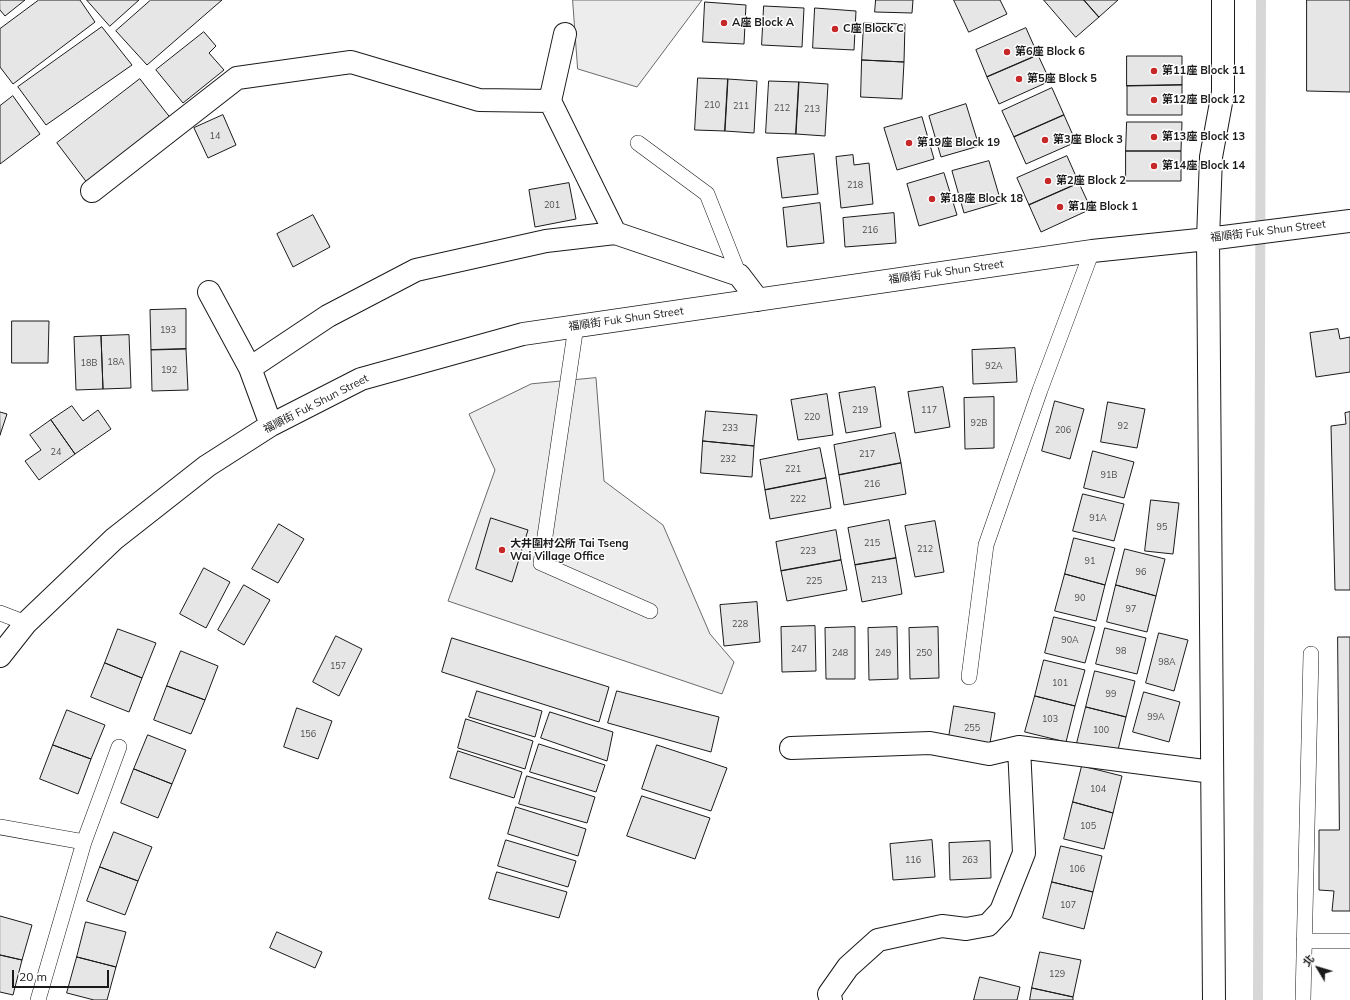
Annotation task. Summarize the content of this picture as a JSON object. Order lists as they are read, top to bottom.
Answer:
{
  "streets": {
    "street": ["福順街 Fuk Shun Street"]
  },
  "places": [
    "A座 Block A",
    "C座 Block C",
    "第6座 Block 6",
    "第11座 Block 11",
    "第5座 Block 5",
    "第12座 Block 12",
    "第13座 Block 13",
    "第3座 Block 3",
    "第19座 Block 19",
    "第14座 Block 14",
    "第2座 Block 2",
    "第18座 Block 18",
    "第1座 Block 1",
    "大井圍村公所 Tai Tseng Wai Village Office"
  ],
  "house_numbers": [
    "210",
    "211",
    "212",
    "213",
    "14",
    "218",
    "201",
    "216",
    "193",
    "18A",
    "18B",
    "92A",
    "192",
    "219",
    "117",
    "220",
    "92B",
    "92",
    "233",
    "206",
    "24",
    "217",
    "232",
    "221",
    "91B",
    "216",
    "222",
    "91A",
    "95",
    "215",
    "212",
    "223",
    "91",
    "96",
    "213",
    "225",
    "90",
    "97",
    "228",
    "90A",
    "247",
    "98",
    "248",
    "249",
    "250",
    "98A",
    "157",
    "101",
    "99",
    "99A",
    "103",
    "255",
    "100",
    "156",
    "104",
    "105",
    "116",
    "263",
    "106",
    "107",
    "129"
  ],
  "scale_bar": "20 m",
  "north": "top left"
}
